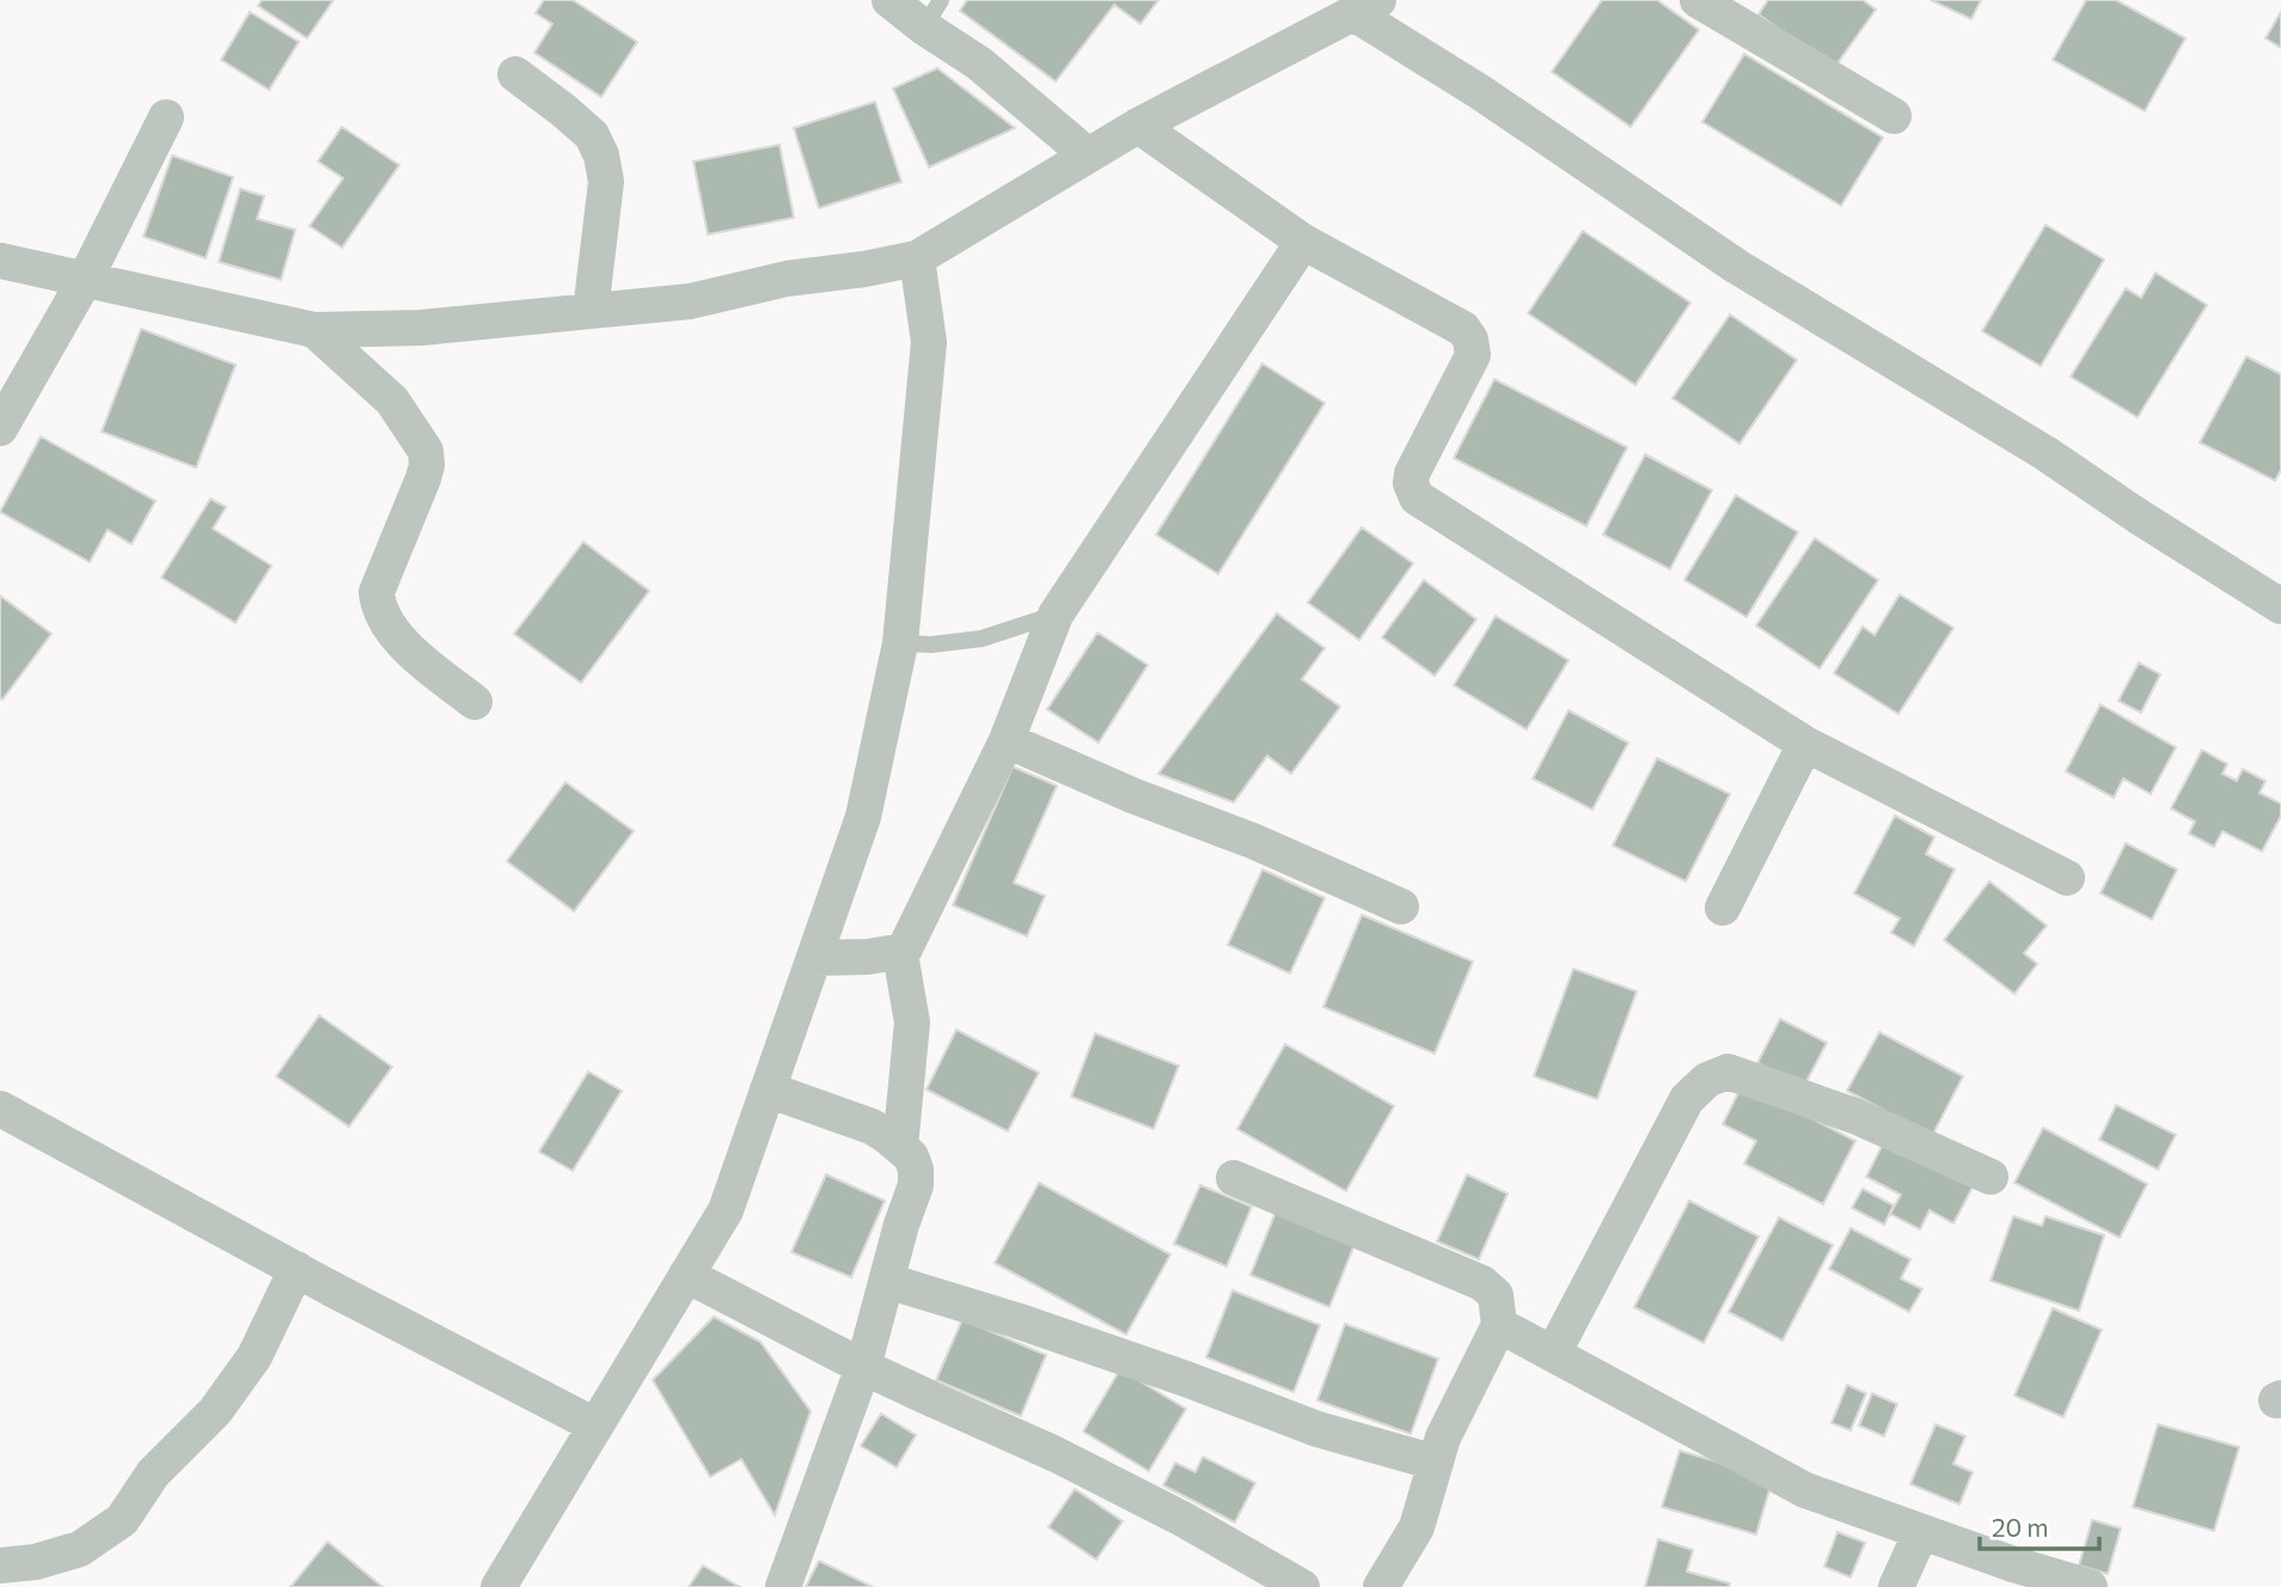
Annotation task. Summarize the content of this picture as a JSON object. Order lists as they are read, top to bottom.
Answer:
{
  "scale_bar": "20 m"
}
